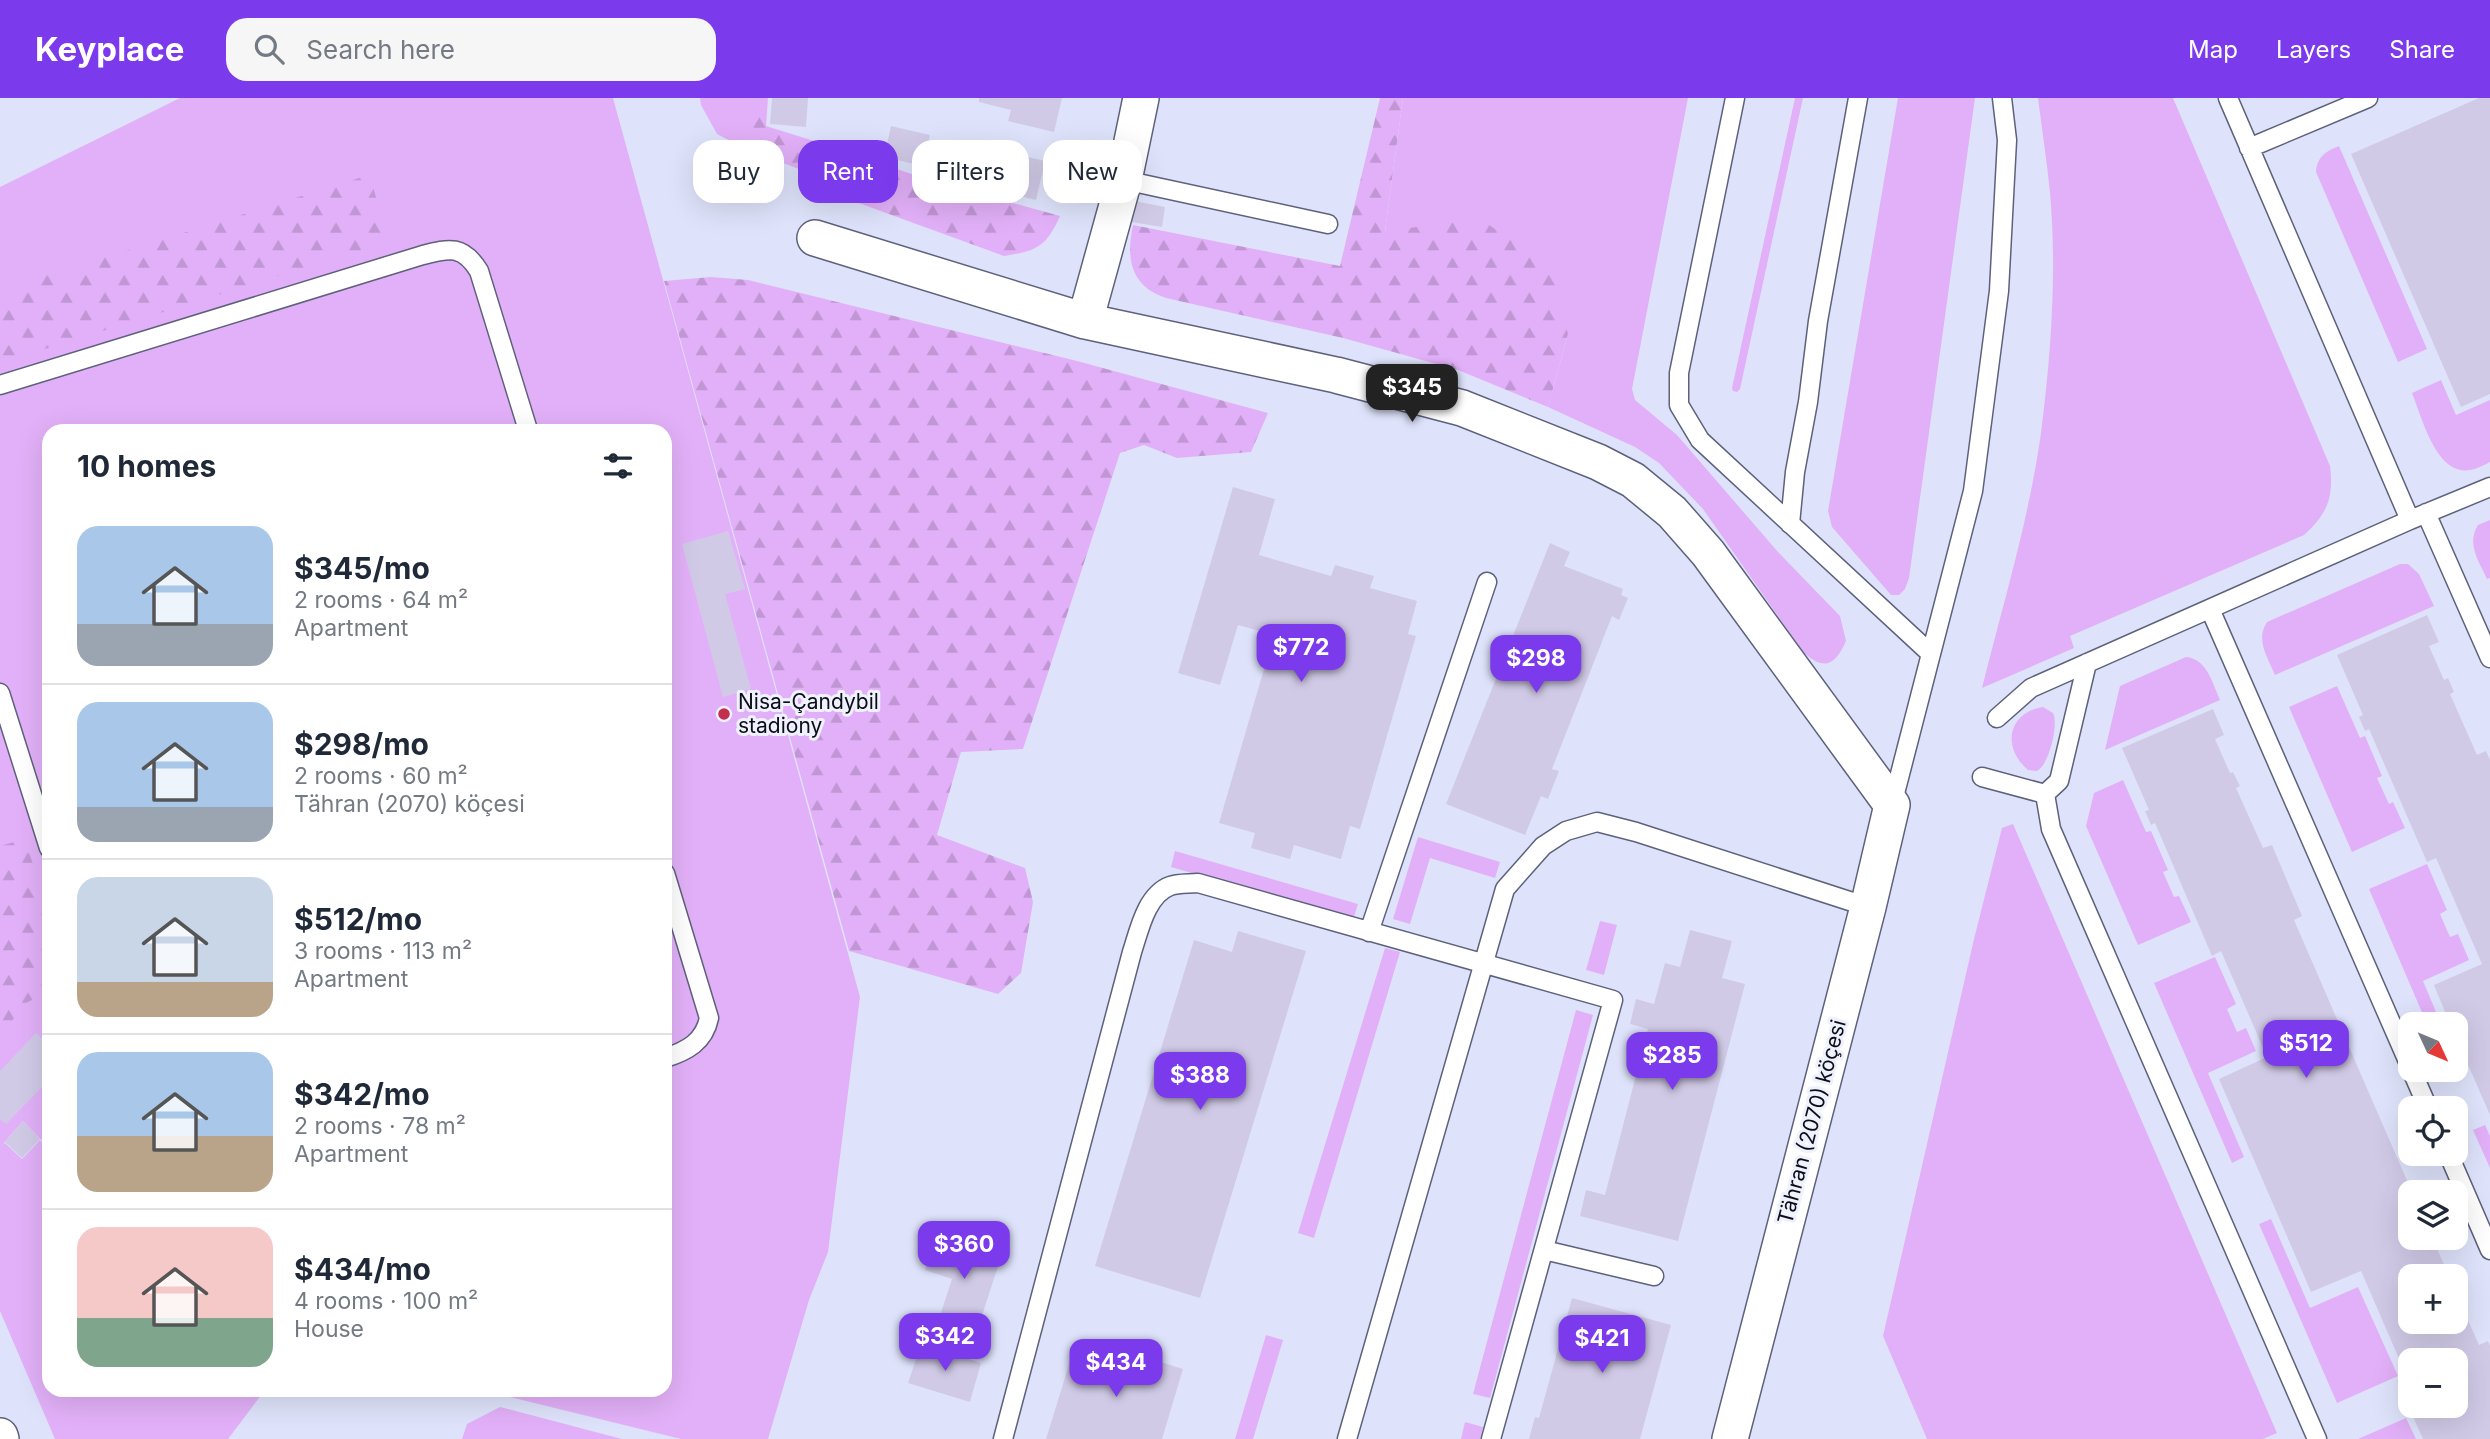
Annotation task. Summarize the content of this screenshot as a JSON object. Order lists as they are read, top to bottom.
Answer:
{
  "streets": {
    "street": ["Tähran (2070) köçesi"]
  },
  "places": ["Nisa-Çandybil stadiony"],
  "north": "bottom right",
  "page": {
    "header": "Keyplace",
    "search": "Search here",
    "nav": ["Map", "Layers", "Share"],
    "chip": [
      "Buy",
      "Rent",
      "Filters",
      "New"
    ],
    "price": [
      "$345",
      "$772",
      "$298",
      "$512",
      "$285",
      "$388",
      "$360",
      "$342",
      "$421",
      "$434"
    ],
    "heading": "10 homes",
    "list": [
      {
        "name": "$345/mo",
        "note": "2 rooms · 64 m² · Apartment"
      },
      {
        "name": "$298/mo",
        "note": "2 rooms · 60 m² · Tähran (2070) köçesi"
      },
      {
        "name": "$512/mo",
        "note": "3 rooms · 113 m² · Apartment"
      },
      {
        "name": "$342/mo",
        "note": "2 rooms · 78 m² · Apartment"
      },
      {
        "name": "$434/mo",
        "note": "4 rooms · 100 m² · House"
      }
    ],
    "map_buttons": ["+", "−"]
  }
}
